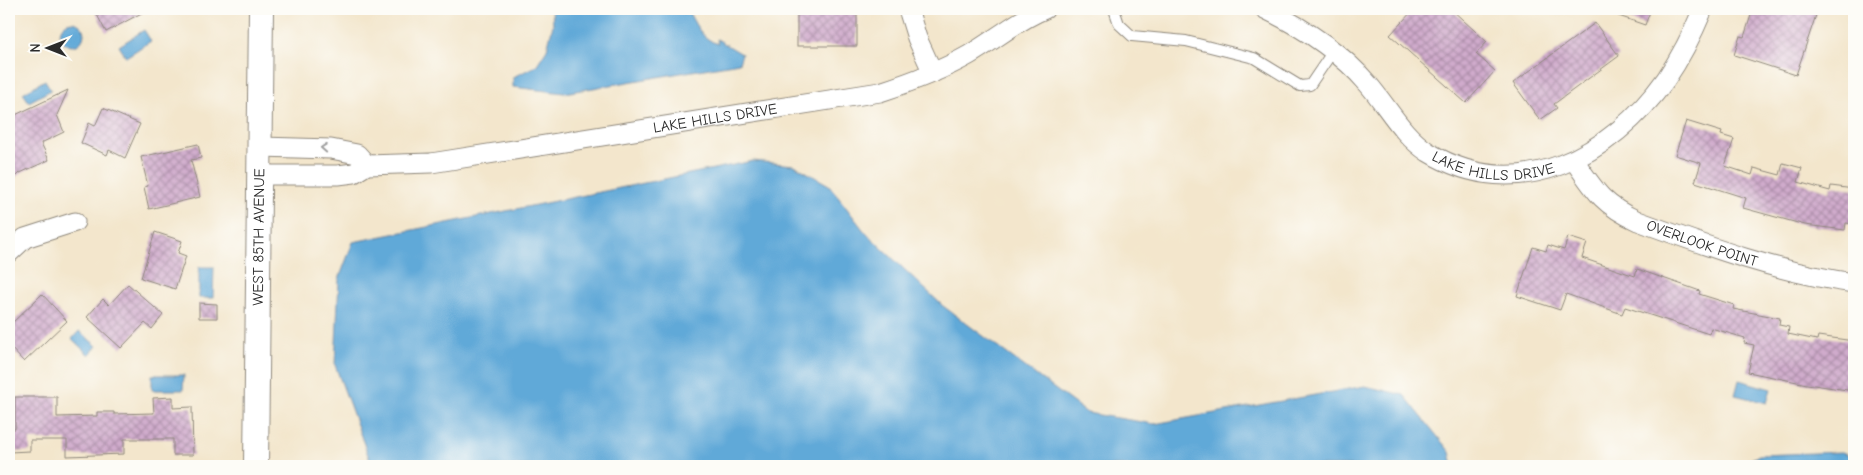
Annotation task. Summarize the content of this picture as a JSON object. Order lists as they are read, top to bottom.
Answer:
{
  "streets": {
    "street": ["LAKE HILLS DRIVE", "WEST 85TH AVENUE", "OVERLOOK POINT"]
  },
  "crossings": [
    ["LAKE HILLS DRIVE", "WEST 85TH AVENUE"],
    ["LAKE HILLS DRIVE", "OVERLOOK POINT"]
  ],
  "north": "left"
}
